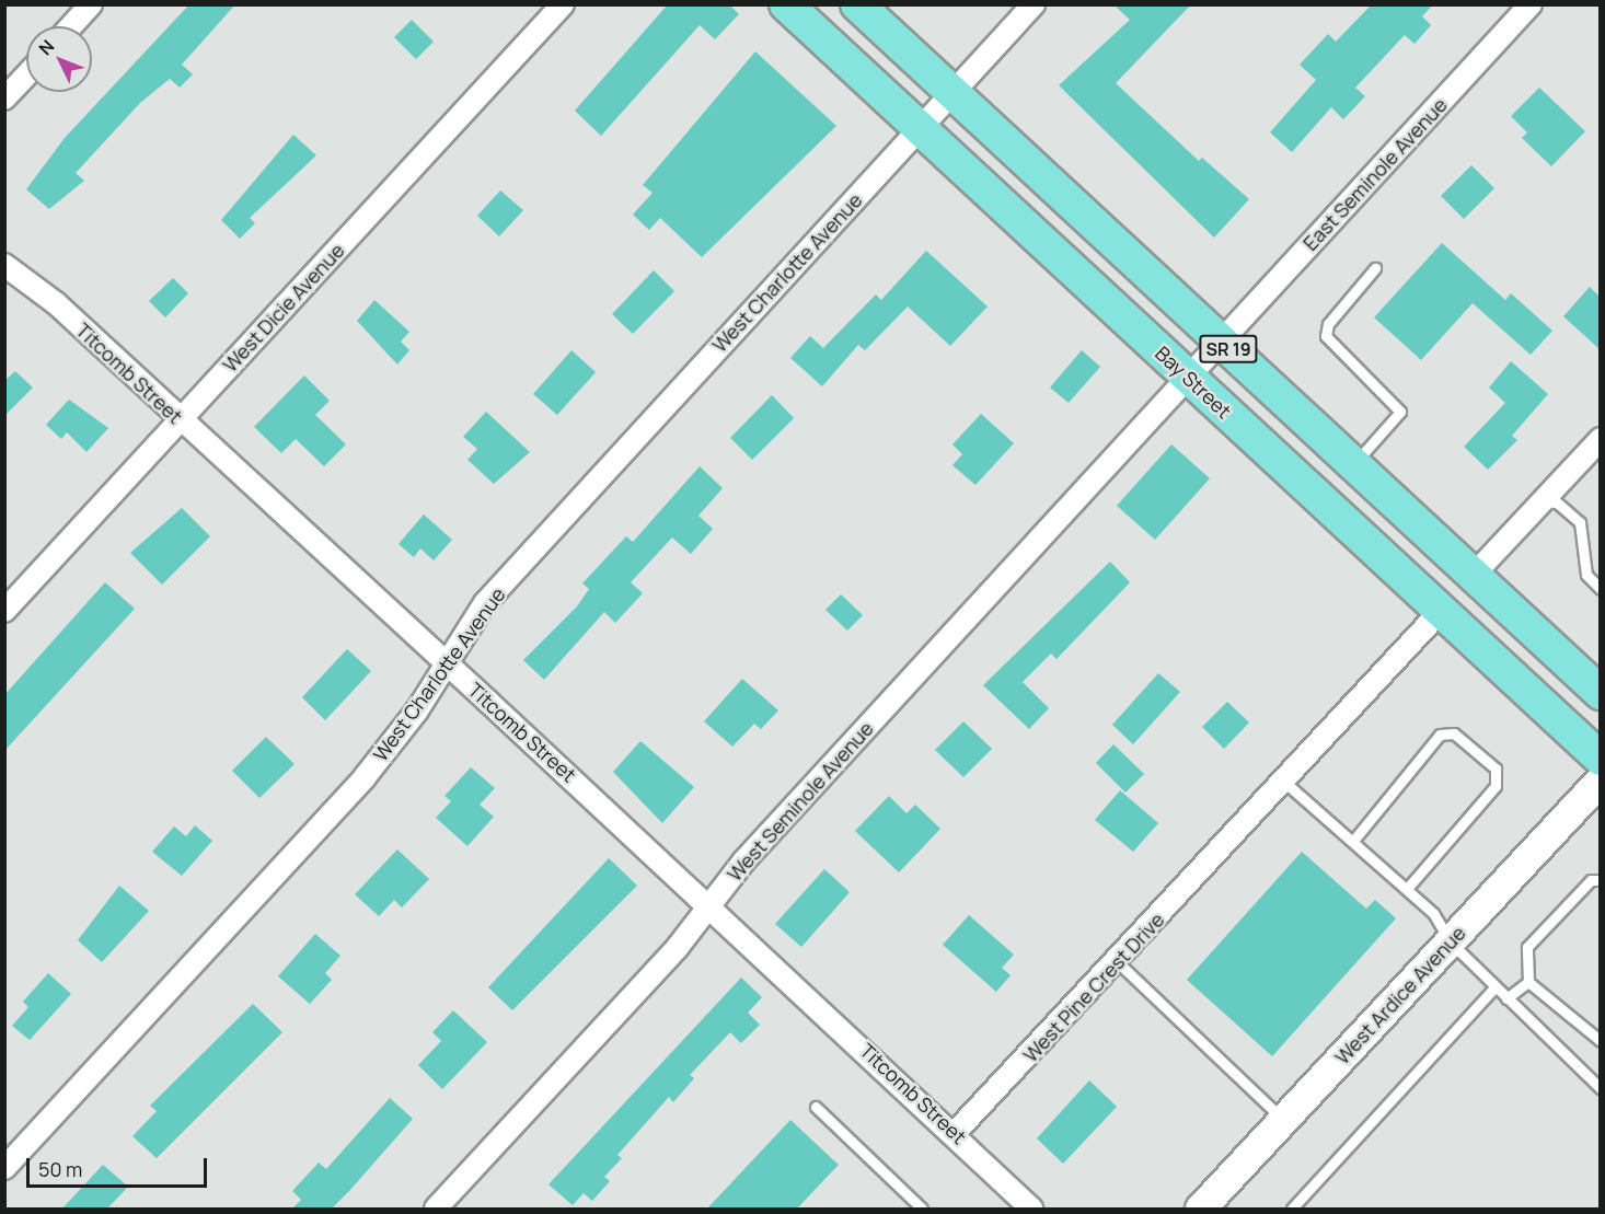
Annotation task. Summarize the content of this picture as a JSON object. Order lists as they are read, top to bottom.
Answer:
{
  "streets": {
    "main road": ["SR 19", "Bay Street"],
    "street": [
      "East Seminole Avenue",
      "West Charlotte Avenue",
      "West Dicie Avenue",
      "Titcomb Street",
      "West Seminole Avenue",
      "West Pine Crest Drive",
      "West Ardice Avenue"
    ]
  },
  "crossings": [
    ["East Seminole Avenue", "SR 19"],
    ["East Seminole Avenue", "Bay Street"],
    ["East Seminole Avenue", "West Seminole Avenue"],
    ["West Charlotte Avenue", "SR 19"],
    ["West Charlotte Avenue", "Titcomb Street"],
    ["West Charlotte Avenue", "Bay Street"],
    ["West Dicie Avenue", "Titcomb Street"],
    ["Titcomb Street", "West Seminole Avenue"],
    ["Titcomb Street", "West Pine Crest Drive"],
    ["Bay Street", "West Seminole Avenue"],
    ["Bay Street", "West Pine Crest Drive"]
  ],
  "scale_bar": "50 m",
  "north": "top left"
}
